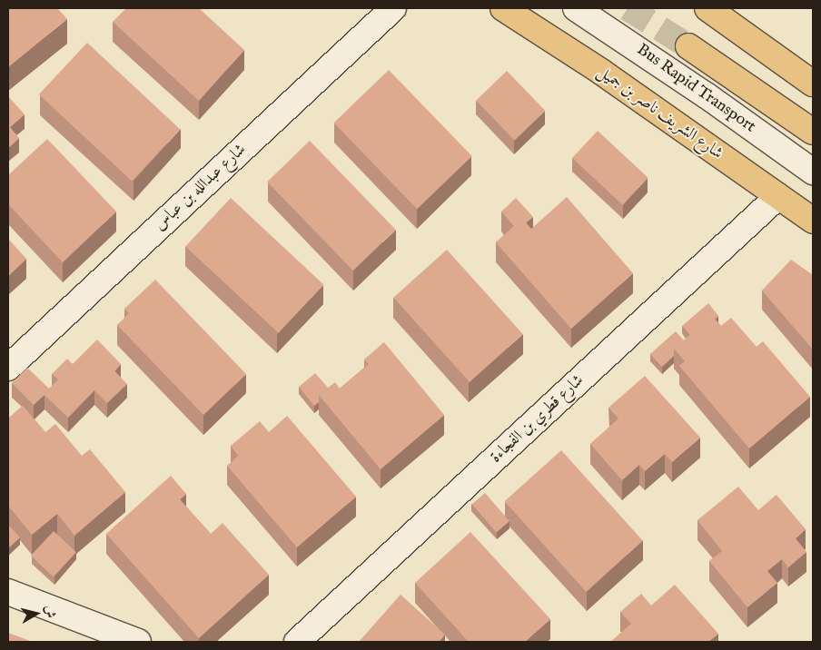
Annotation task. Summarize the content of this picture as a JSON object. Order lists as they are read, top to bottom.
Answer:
{
  "streets": {
    "main road": ["شارع الشريف ناصر بن جميل"],
    "street": ["Bus Rapid Transport", "شارع عبدالله بن عباس", "شارع قطري بن الفجاءة"]
  },
  "crossings": [
    ["شارع الشريف ناصر بن جميل", "شارع قطري بن الفجاءة"]
  ],
  "north": "right"
}
